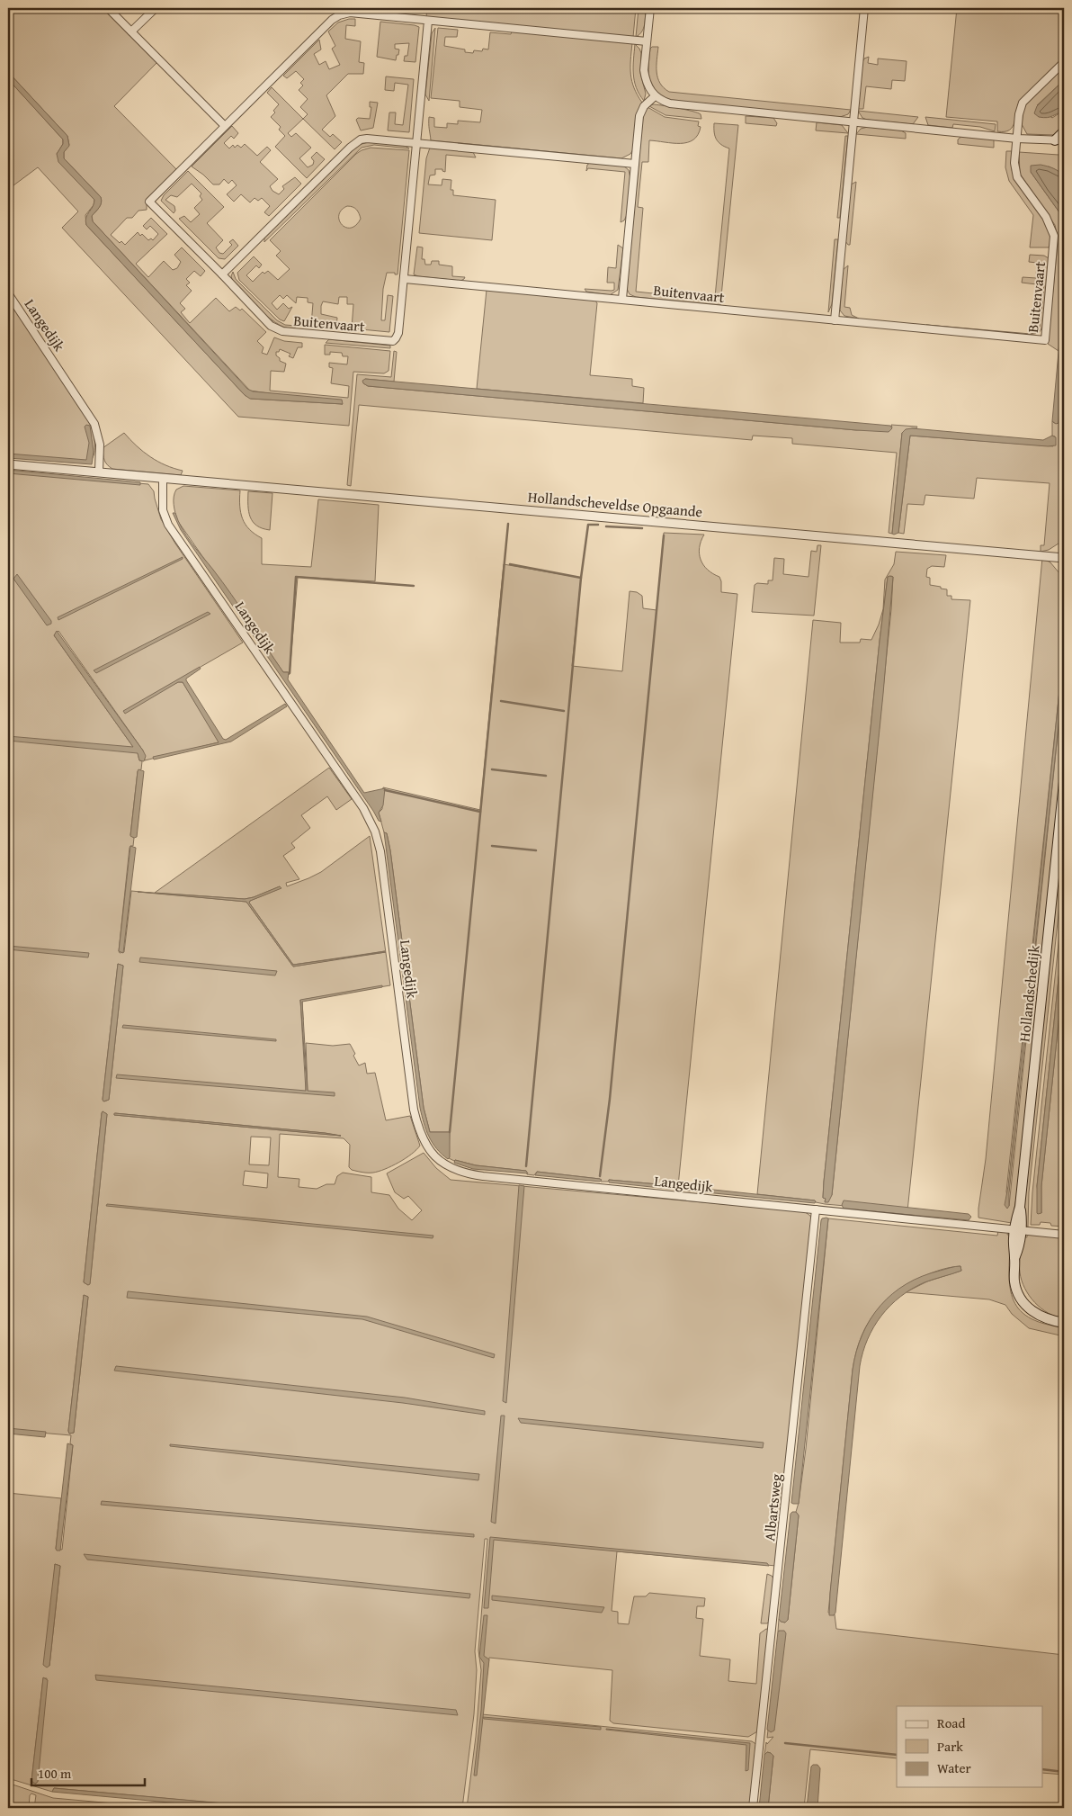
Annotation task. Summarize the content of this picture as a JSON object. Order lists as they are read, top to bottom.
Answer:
{
  "streets": {
    "main road": ["Hollandschedijk"],
    "street": [
      "Buitenvaart",
      "Langedijk",
      "Hollandscheveldse Opgaande",
      "Albartsweg"
    ]
  },
  "crossings": [
    ["Langedijk", "Hollandscheveldse Opgaande"],
    ["Langedijk", "Hollandschedijk"],
    ["Langedijk", "Albartsweg"]
  ],
  "legend": ["Road", "Park", "Water"],
  "scale_bar": "100 m"
}
